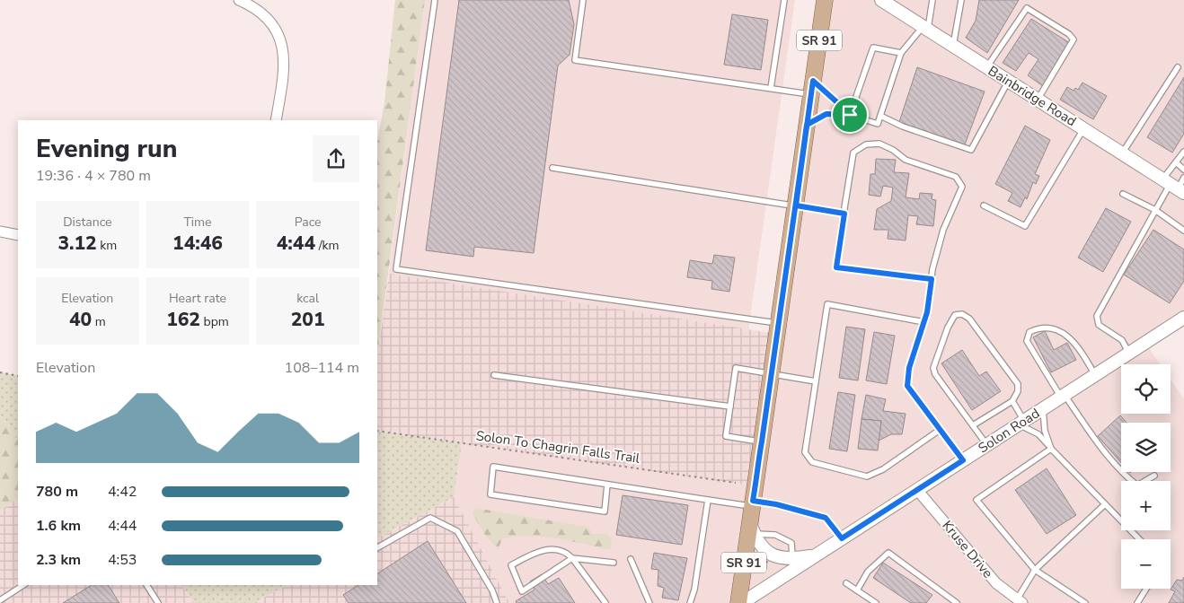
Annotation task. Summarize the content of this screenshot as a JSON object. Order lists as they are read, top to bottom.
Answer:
{
  "streets": {
    "main road": ["SR 91"],
    "street": ["Bainbridge Road", "Solon Road", "Kruse Drive"],
    "path": ["Solon To Chagrin Falls Trail"]
  },
  "crossings": [
    ["Solon Road", "Kruse Drive"]
  ],
  "page": {
    "heading": ["Evening run", "19:36 · 4 × 780 m"],
    "stats": [
      ["Distance", "3.12 km"],
      ["Time", "14:46"],
      ["Pace", "4:44 /km"],
      ["Elevation", "40 m"],
      ["Heart rate", "162 bpm"],
      ["kcal", "201"]
    ],
    "chart": ["Elevation", "108–114 m"],
    "map_buttons": ["+", "−"],
    "list": [
      {
        "name": "780 m",
        "note": "4:42"
      },
      {
        "name": "1.6 km",
        "note": "4:44"
      },
      {
        "name": "2.3 km",
        "note": "4:53"
      }
    ]
  }
}
